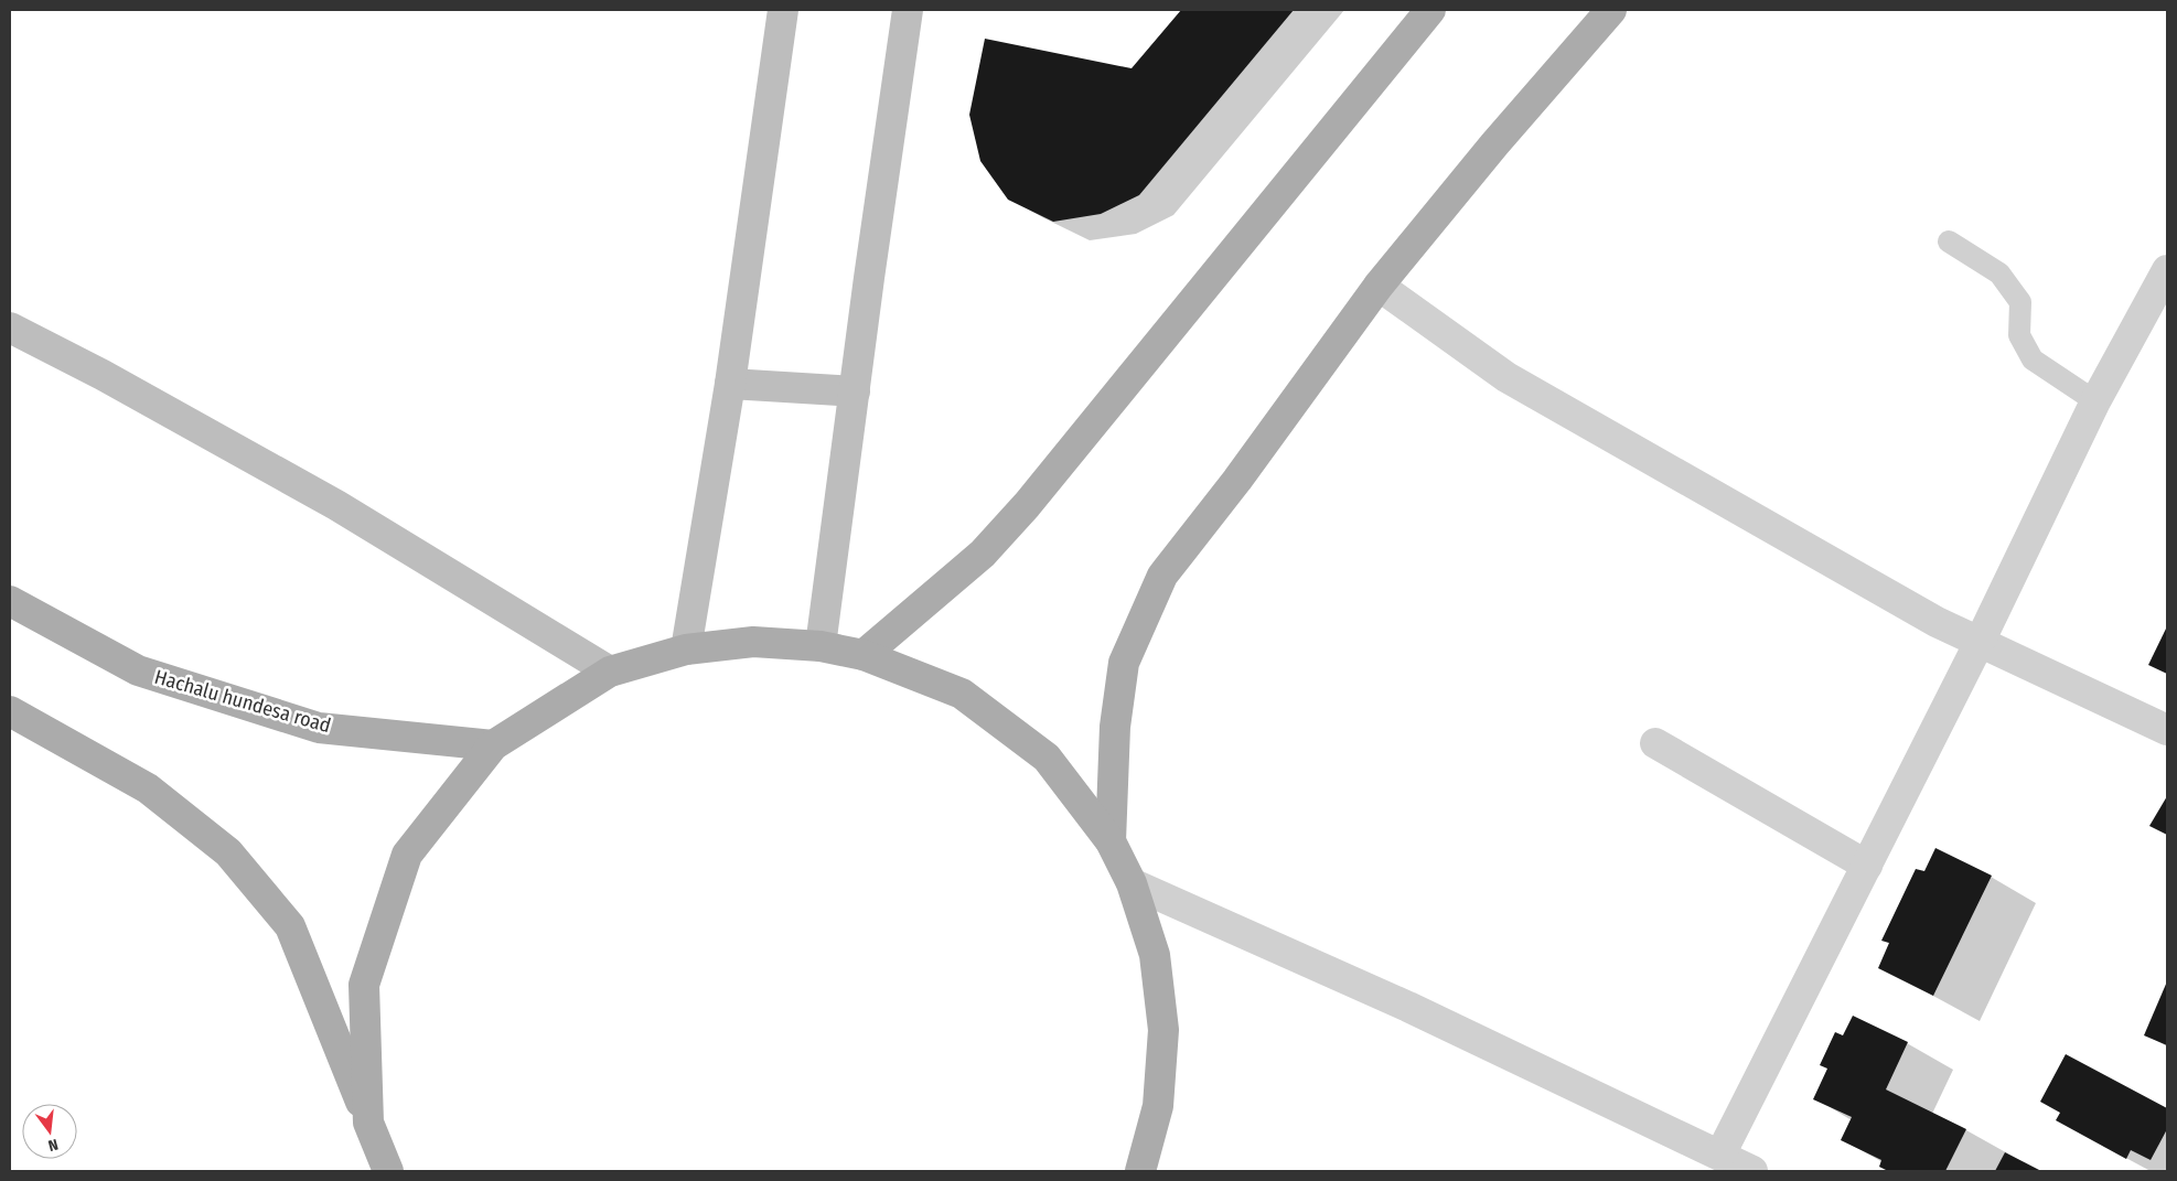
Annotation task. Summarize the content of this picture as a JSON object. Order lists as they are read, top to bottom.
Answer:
{
  "streets": {
    "main road": ["Hachalu hundesa road"]
  },
  "north": "bottom"
}
